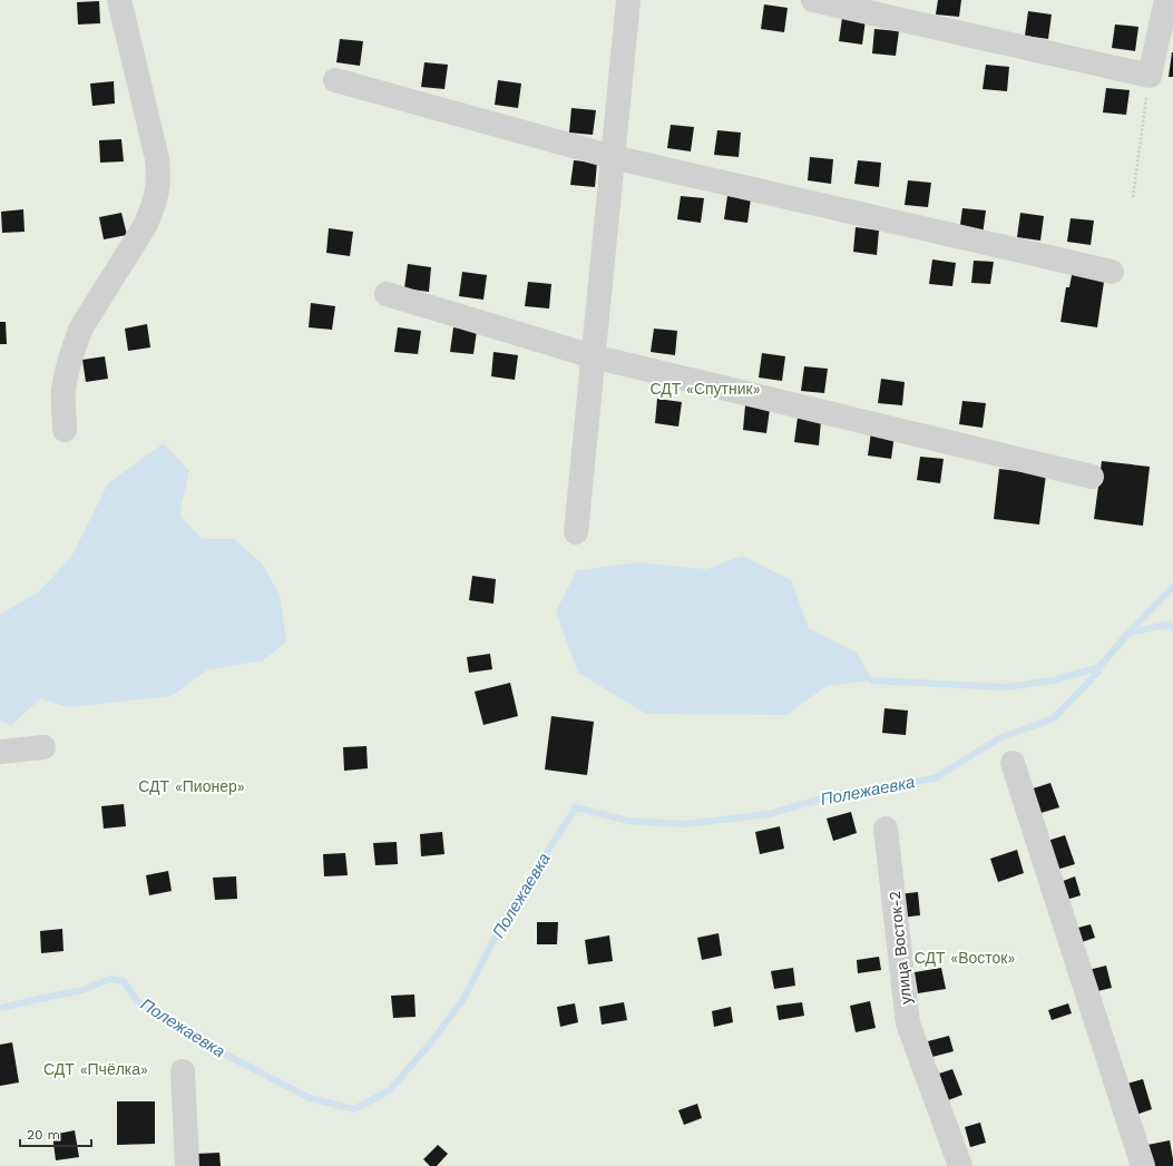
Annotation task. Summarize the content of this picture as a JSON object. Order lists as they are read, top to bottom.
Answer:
{
  "streets": {
    "lane": ["улица Восток-2"]
  },
  "water": ["Полежаевка"],
  "parks": [
    "СДТ «Спутник»",
    "СДТ «Пионер»",
    "СДТ «Восток»",
    "СДТ «Пчёлка»"
  ],
  "scale_bar": "20 m"
}
